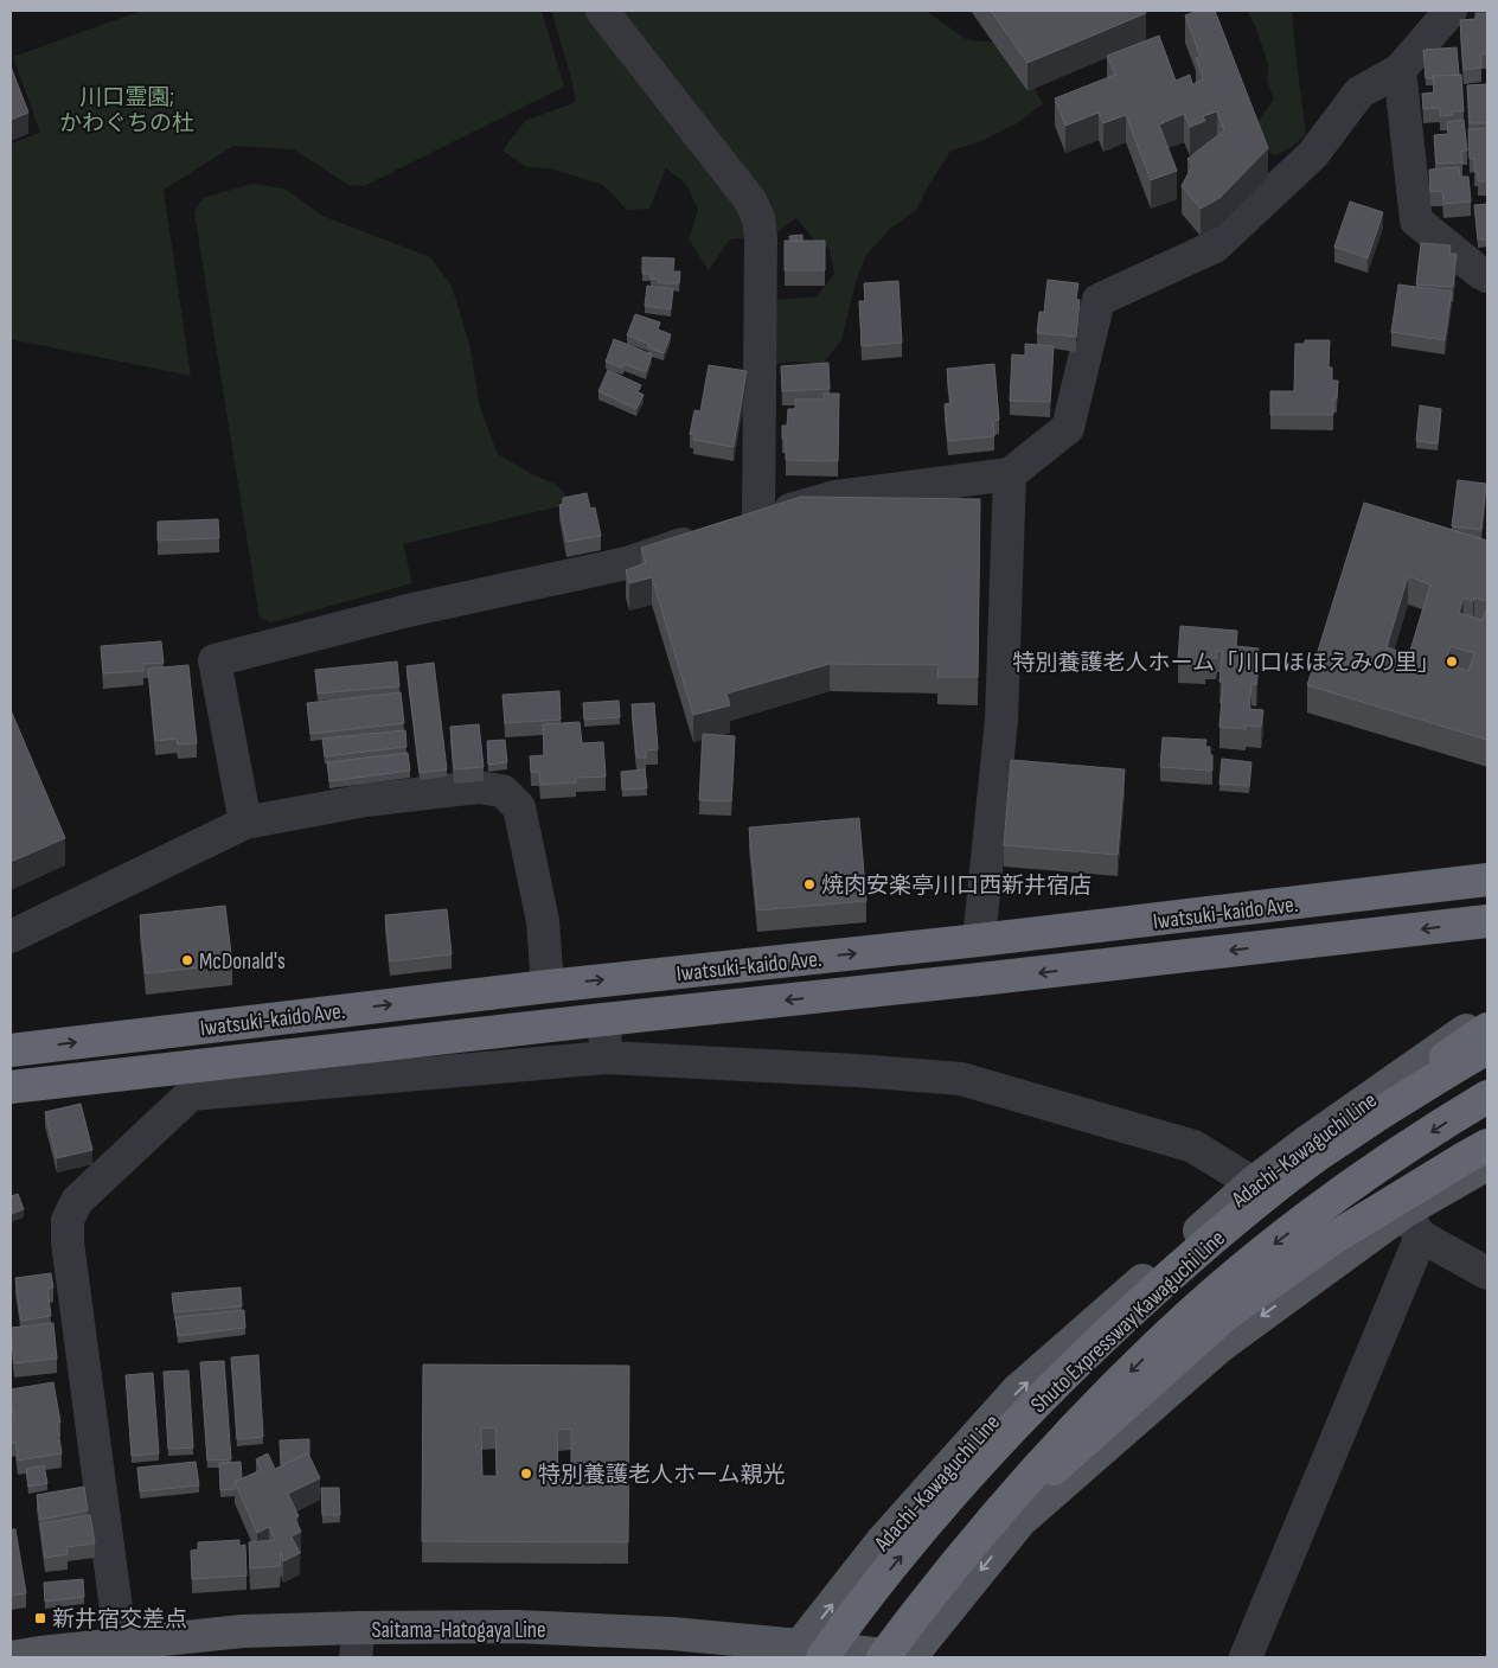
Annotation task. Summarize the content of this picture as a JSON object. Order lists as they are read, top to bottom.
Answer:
{
  "streets": {
    "highway": ["Iwatsuki-kaido Ave.", "Shuto Expressway Kawaguchi Line"],
    "main road": ["Adachi-Kawaguchi Line", "Saitama-Hatogaya Line"]
  },
  "crossings": [
    ["Adachi-Kawaguchi Line", "Shuto Expressway Kawaguchi Line"],
    ["Adachi-Kawaguchi Line", "Saitama-Hatogaya Line"],
    ["Shuto Expressway Kawaguchi Line", "Saitama-Hatogaya Line"]
  ],
  "parks": ["川口霊園; かわぐちの杜"],
  "places": {
    "other": [
      "特別養護老人ホーム「川口ほほえみの里」",
      "焼肉安楽亭川口西新井宿店",
      "McDonald's",
      "特別養護老人ホーム親光"
    ],
    "transit": ["新井宿交差点"]
  }
}
